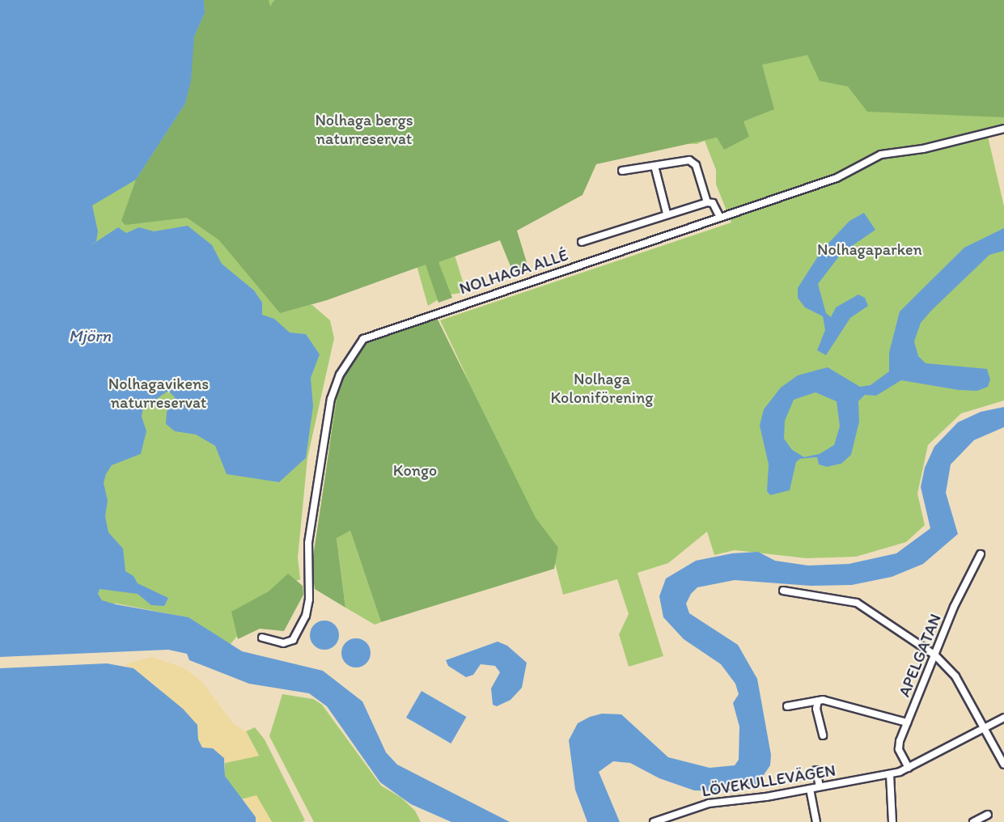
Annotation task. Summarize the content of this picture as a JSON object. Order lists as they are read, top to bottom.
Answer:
{
  "streets": {
    "street": ["NOLHAGA ALLÉ", "APELGATAN", "LÖVEKULLEVÄGEN"]
  },
  "crossings": [
    ["APELGATAN", "LÖVEKULLEVÄGEN"]
  ],
  "water": ["Mjörn"],
  "parks": [
    "Nolhaga bergs naturreservat",
    "Nolhagaparken",
    "Nolhaga Koloniförening",
    "Nolhagavikens naturreservat",
    "Kongo"
  ]
}
